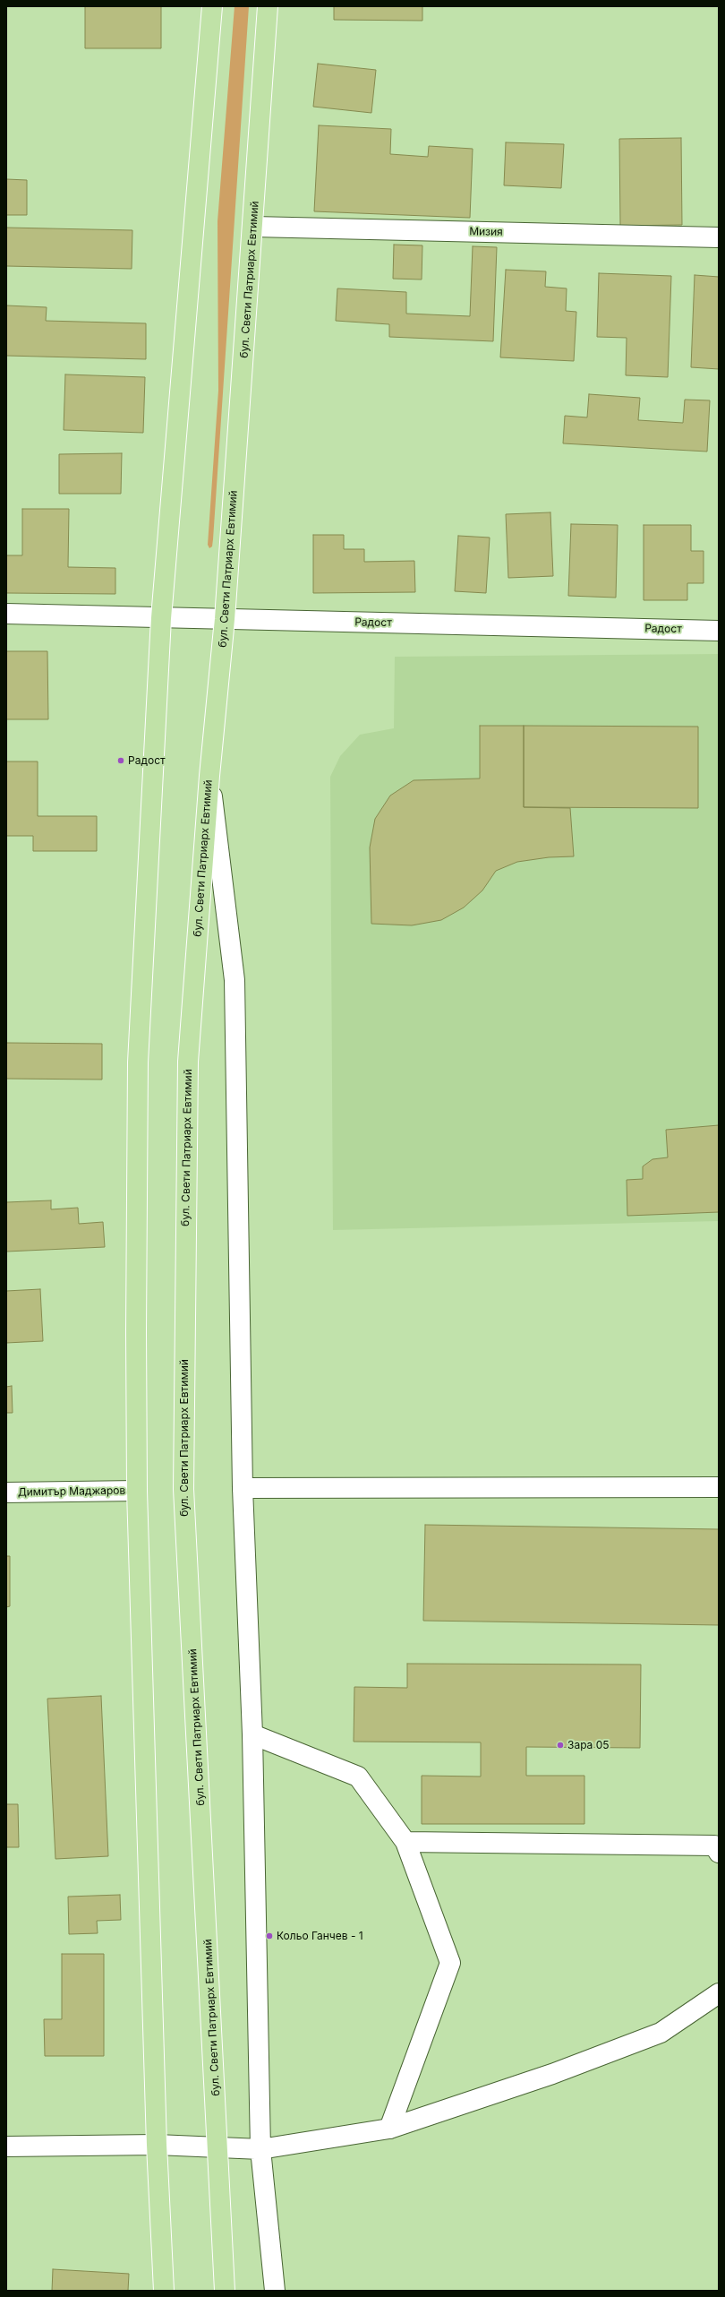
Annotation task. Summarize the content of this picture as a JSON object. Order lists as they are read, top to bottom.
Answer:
{
  "streets": {
    "main road": ["бул. Свети Патриарх Евтимий"],
    "street": ["Мизия", "Радост", "Димитър Маджаров"]
  },
  "crossings": [
    ["Мизия", "бул. Свети Патриарх Евтимий"],
    ["бул. Свети Патриарх Евтимий", "Радост"]
  ],
  "places": ["Радост", "Зара 05", "Кольо Ганчев - 1"]
}
